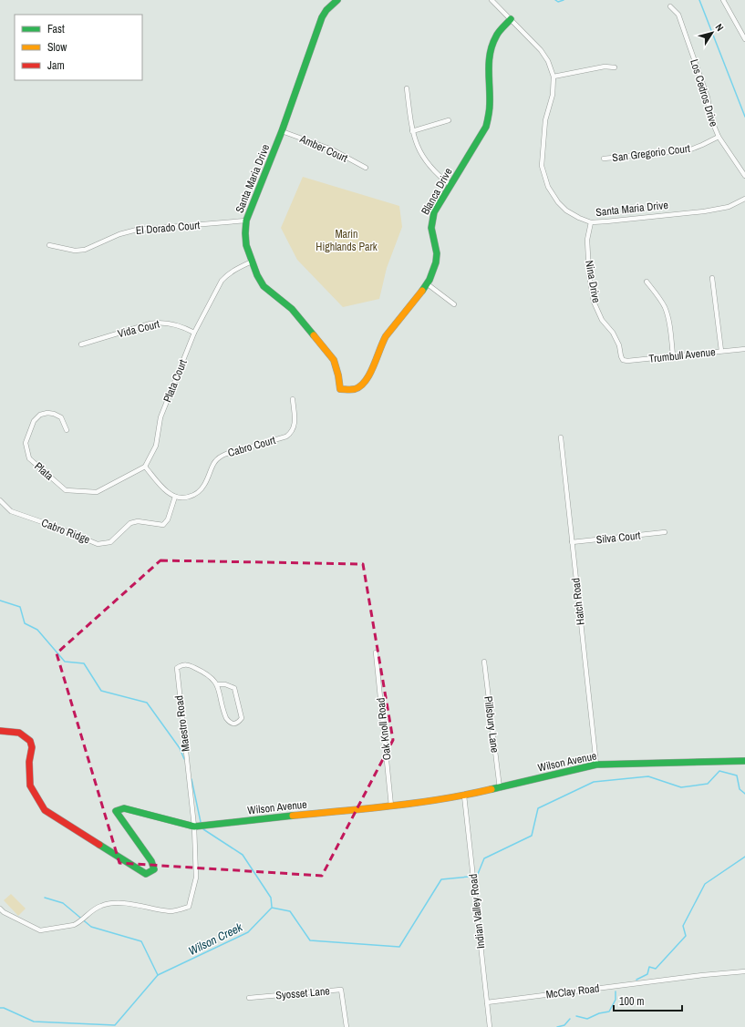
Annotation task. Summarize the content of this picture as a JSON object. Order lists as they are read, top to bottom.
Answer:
{
  "streets": {
    "street": [
      "Los Cedros Drive",
      "Amber Court",
      "San Gregorio Court",
      "Santa Maria Drive",
      "Blanca Drive",
      "El Dorado Court",
      "Nina Drive",
      "Vida Court",
      "Trumbull Avenue",
      "Plata Court",
      "Cabro Court",
      "Plata",
      "Cabro Ridge",
      "Silva Court",
      "Hatch Road",
      "Maestro Road",
      "Pillsbury Lane",
      "Oak Knoll Road",
      "Wilson Avenue",
      "Indian Valley Road",
      "McClay Road",
      "Syosset Lane"
    ]
  },
  "crossings": [
    ["Los Cedros Drive", "San Gregorio Court"],
    ["Amber Court", "Santa Maria Drive"],
    ["Santa Maria Drive", "Blanca Drive"],
    ["Santa Maria Drive", "El Dorado Court"],
    ["Santa Maria Drive", "Nina Drive"],
    ["Santa Maria Drive", "Plata Court"],
    ["Nina Drive", "Trumbull Avenue"],
    ["Vida Court", "Plata Court"],
    ["Plata Court", "Plata"],
    ["Cabro Court", "Cabro Ridge"],
    ["Silva Court", "Hatch Road"],
    ["Hatch Road", "Wilson Avenue"],
    ["Maestro Road", "Wilson Avenue"],
    ["Pillsbury Lane", "Wilson Avenue"],
    ["Oak Knoll Road", "Wilson Avenue"],
    ["Wilson Avenue", "Indian Valley Road"],
    ["Indian Valley Road", "McClay Road"]
  ],
  "water": ["Wilson Creek"],
  "parks": ["Marin Highlands Park"],
  "legend": ["Fast", "Slow", "Jam"],
  "scale_bar": "100 m",
  "north": "top right"
}
